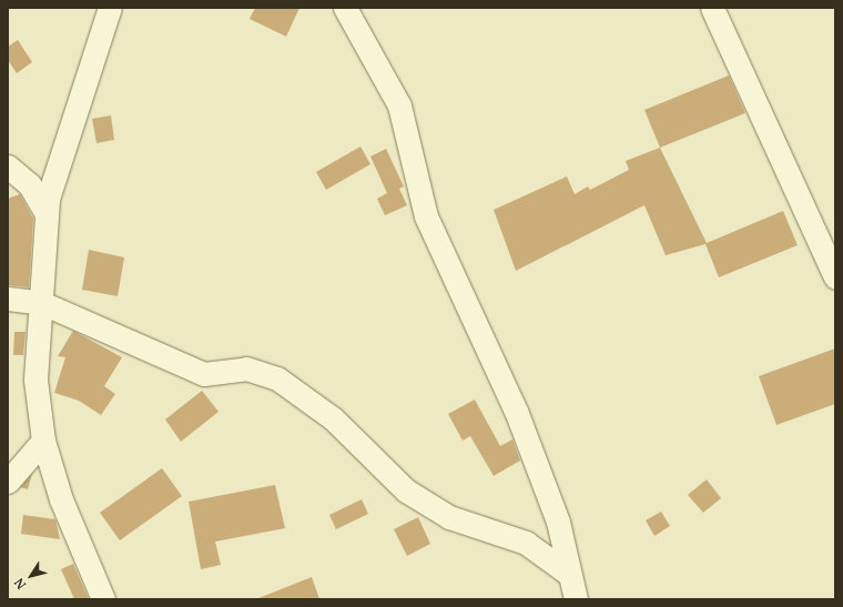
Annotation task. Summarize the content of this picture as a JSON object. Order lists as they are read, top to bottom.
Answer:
{
  "north": "bottom left"
}
